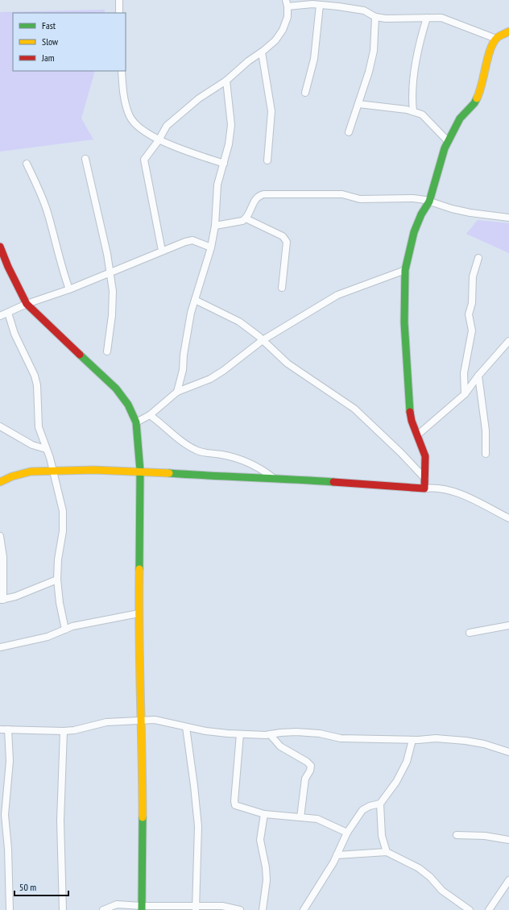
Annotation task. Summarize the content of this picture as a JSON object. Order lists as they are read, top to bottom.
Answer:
{
  "legend": ["Fast", "Slow", "Jam"],
  "scale_bar": "50 m"
}
